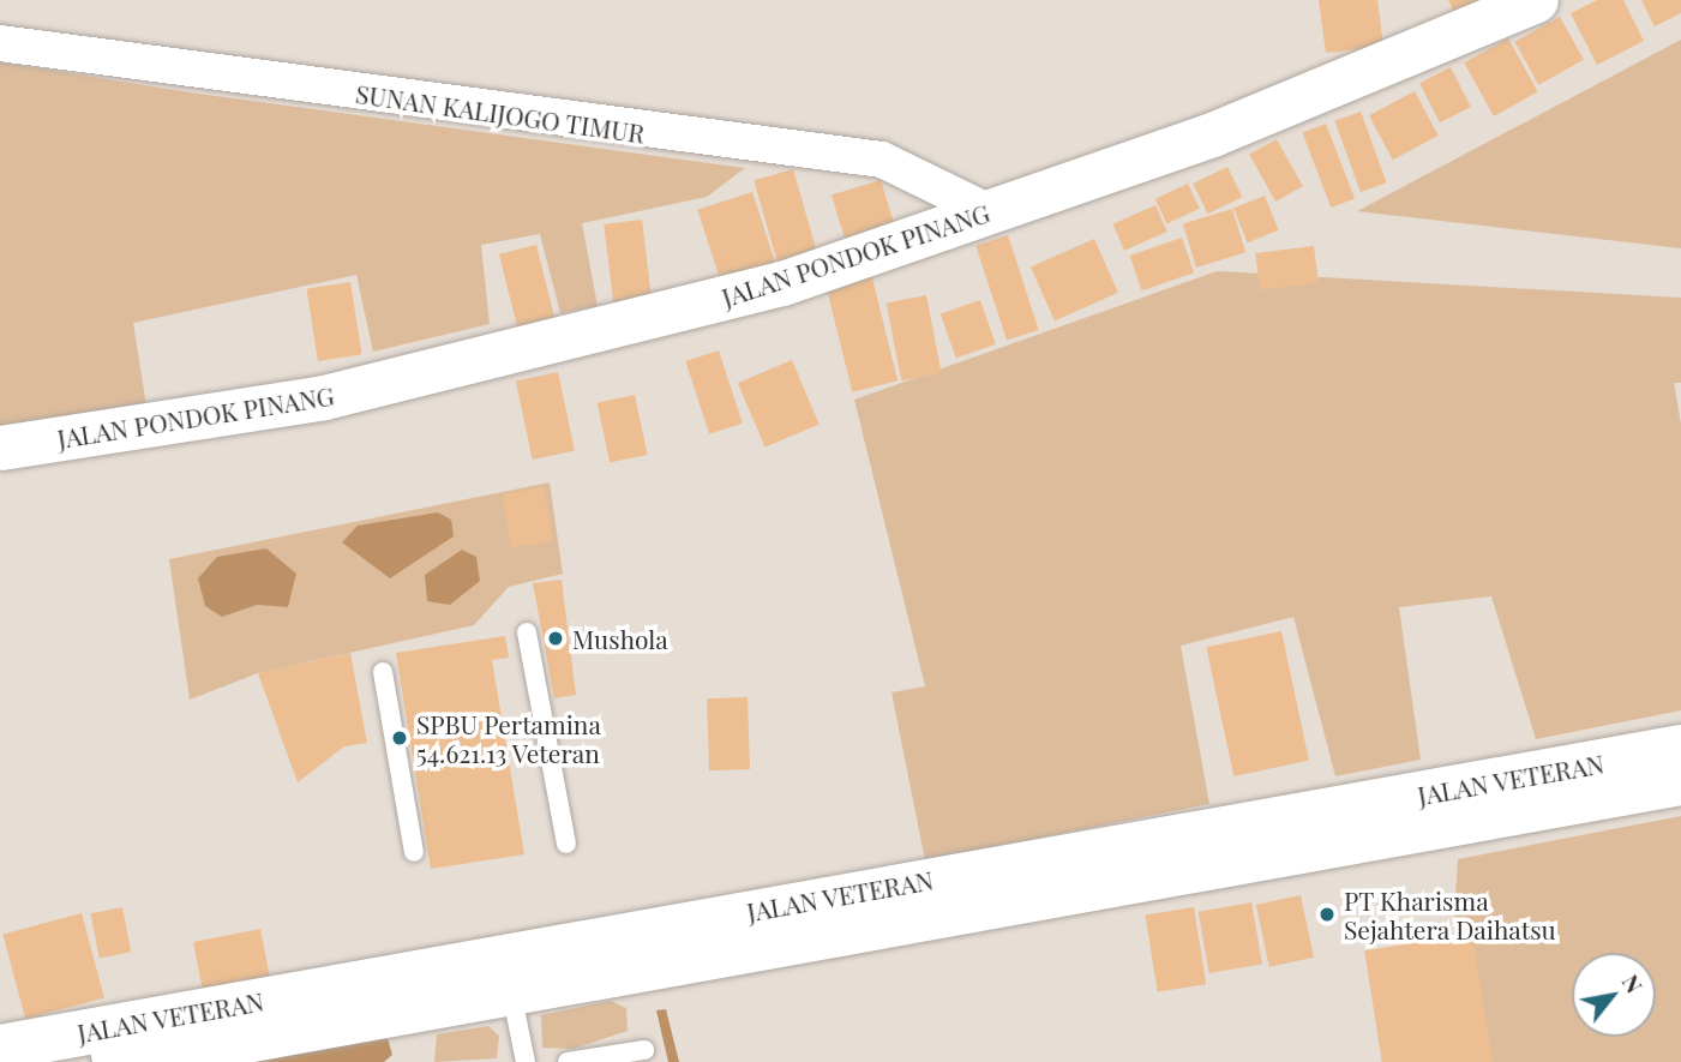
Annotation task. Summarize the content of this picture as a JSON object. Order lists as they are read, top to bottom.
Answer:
{
  "streets": {
    "main road": ["JALAN VETERAN"],
    "street": ["SUNAN KALIJOGO TIMUR", "JALAN PONDOK PINANG"]
  },
  "crossings": [
    ["SUNAN KALIJOGO TIMUR", "JALAN PONDOK PINANG"]
  ],
  "places": ["Mushola", "SPBU Pertamina 54.621.13 Veteran", "PT Kharisma Sejahtera Daihatsu"],
  "north": "top right"
}
